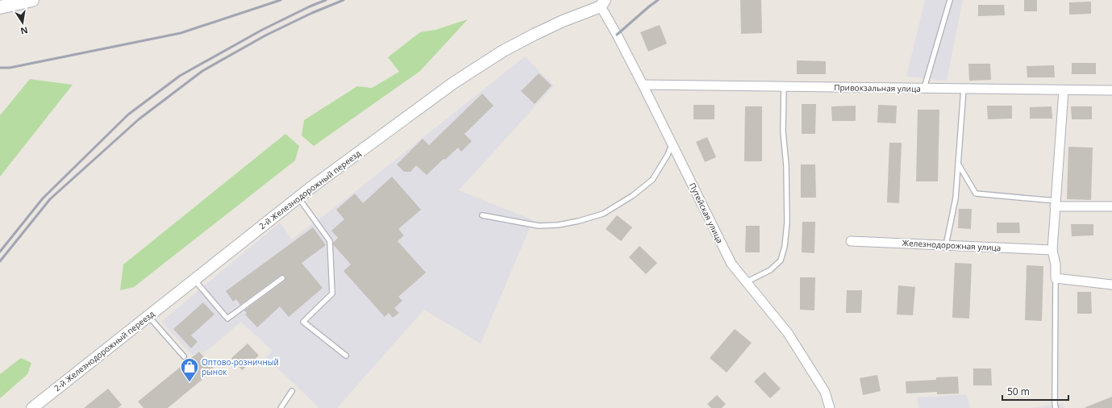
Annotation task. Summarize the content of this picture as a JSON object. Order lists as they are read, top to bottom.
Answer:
{
  "streets": {
    "street": [
      "Привокзальная улица",
      "2-й Железнодорожный переезд",
      "Путейская улица",
      "Железнодорожная улица"
    ]
  },
  "crossings": [
    ["Привокзальная улица", "Путейская улица"],
    ["2-й Железнодорожный переезд", "Путейская улица"]
  ],
  "places": {
    "shop": ["Оптово-розничный рынок"]
  },
  "scale_bar": "50 m",
  "north": "bottom"
}
